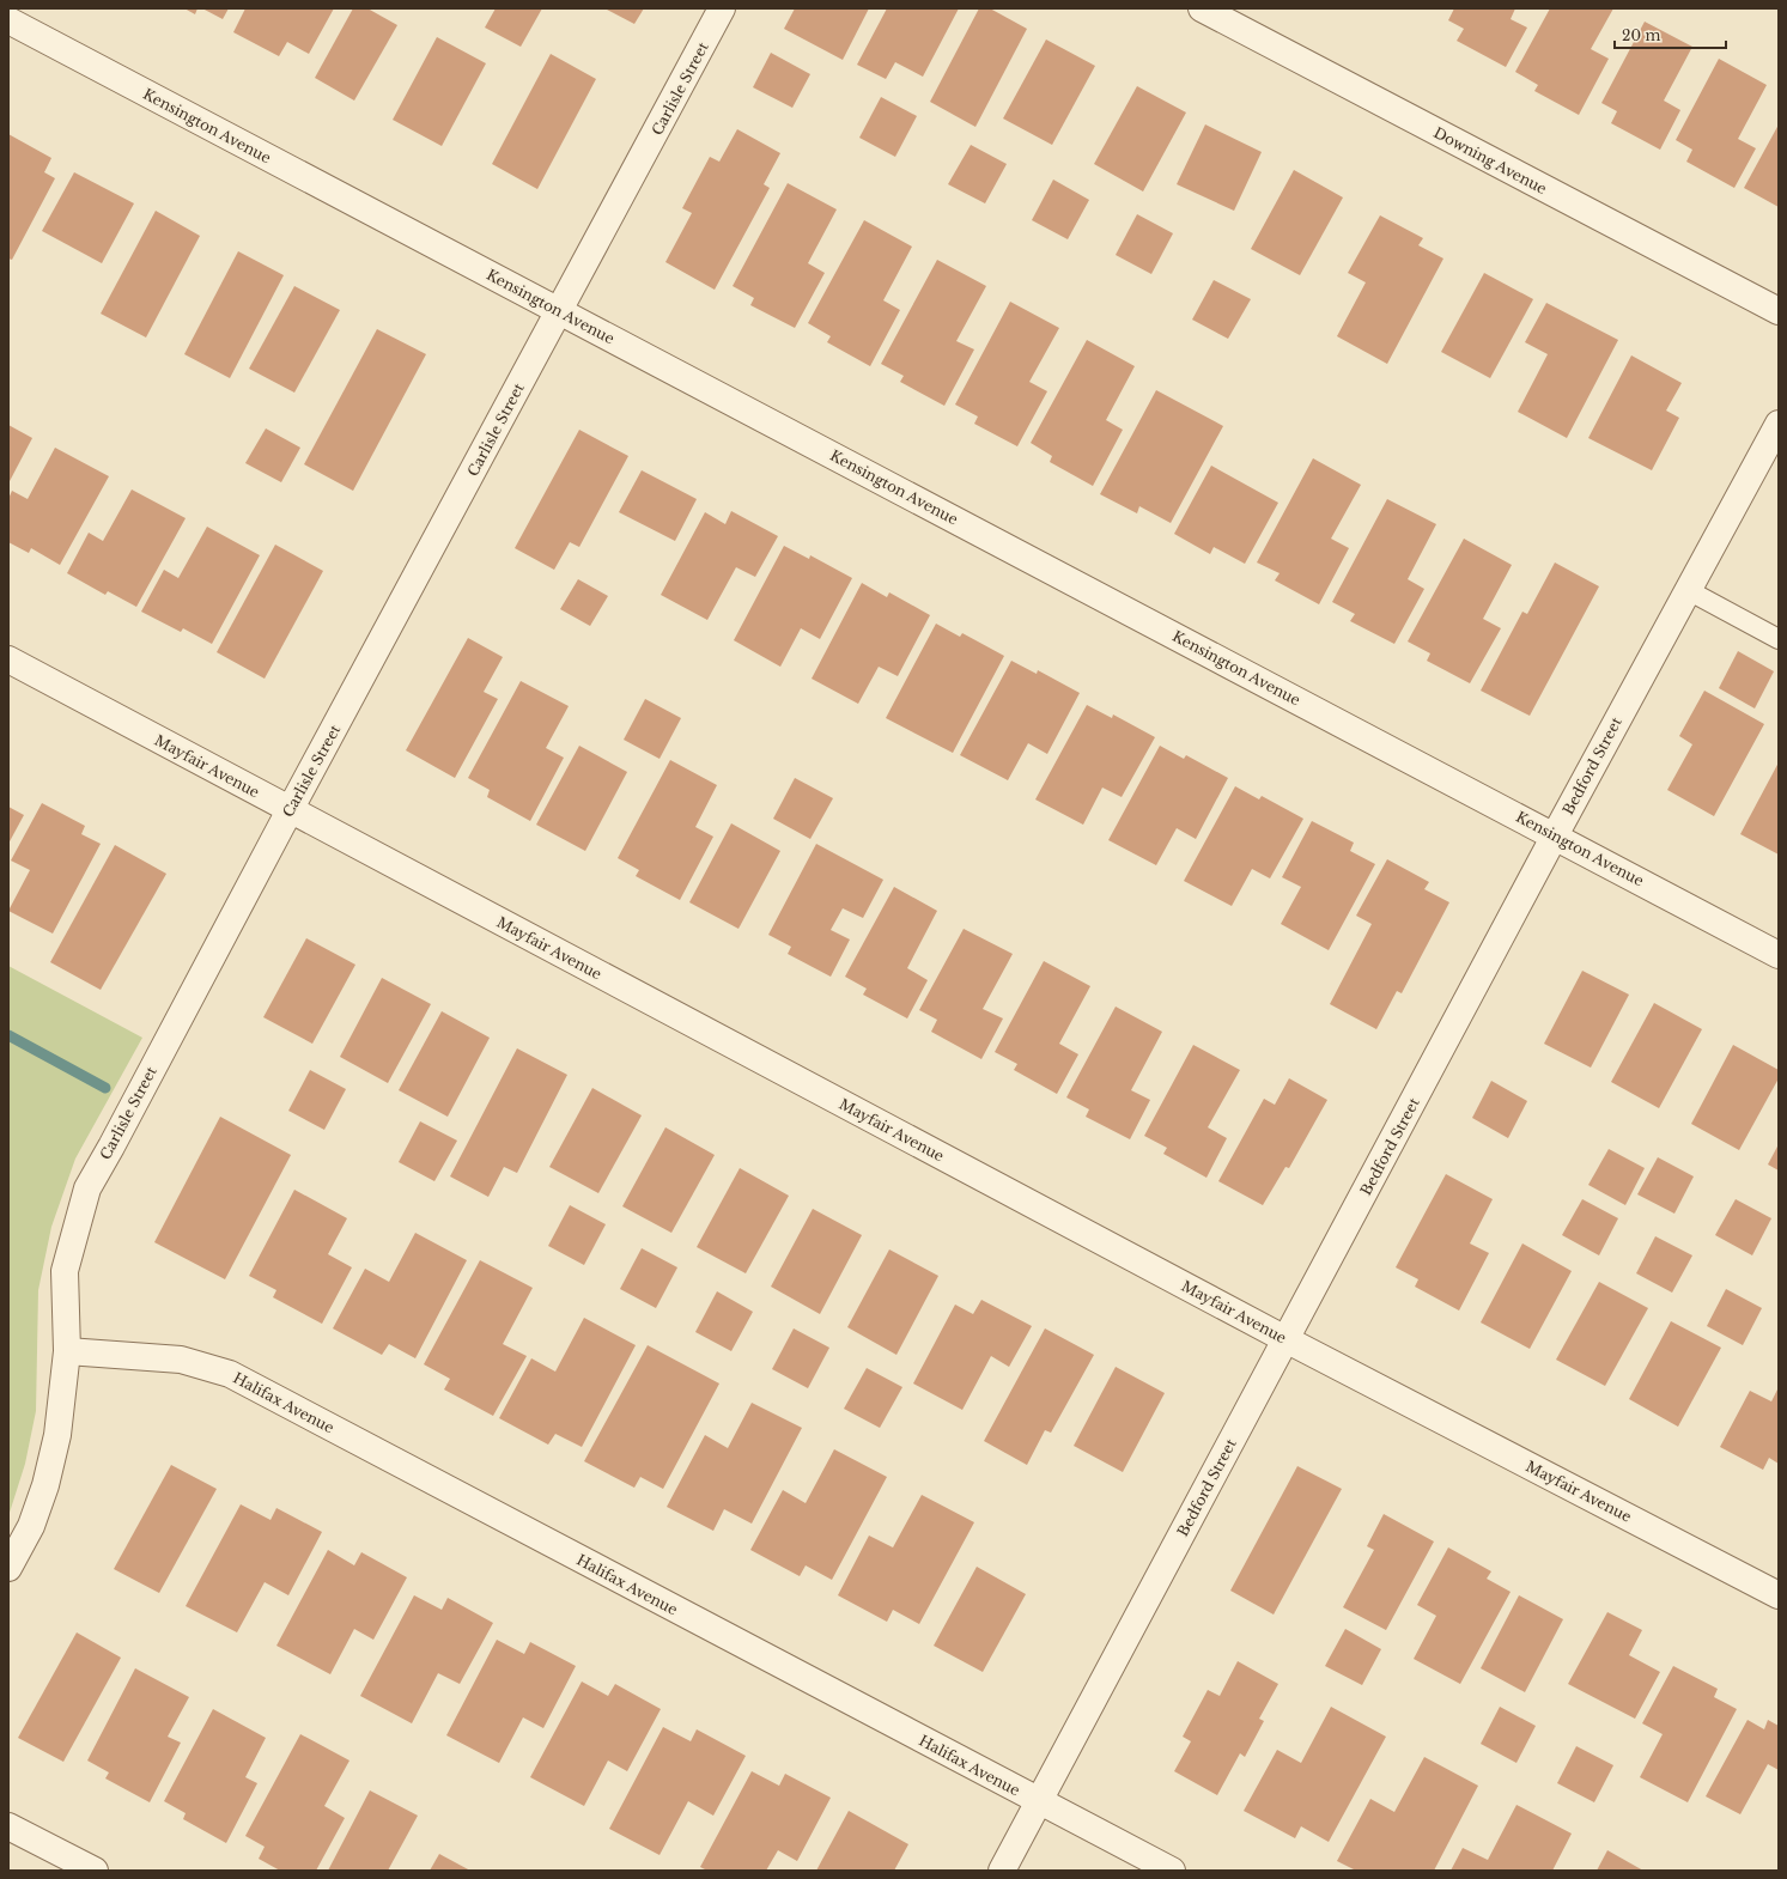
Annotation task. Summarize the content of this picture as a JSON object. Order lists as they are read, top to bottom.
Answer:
{
  "streets": {
    "street": [
      "Carlisle Street",
      "Kensington Avenue",
      "Downing Avenue",
      "Mayfair Avenue",
      "Bedford Street",
      "Halifax Avenue"
    ]
  },
  "crossings": [
    ["Carlisle Street", "Kensington Avenue"],
    ["Carlisle Street", "Mayfair Avenue"],
    ["Carlisle Street", "Halifax Avenue"],
    ["Kensington Avenue", "Bedford Street"],
    ["Mayfair Avenue", "Bedford Street"],
    ["Bedford Street", "Halifax Avenue"]
  ],
  "scale_bar": "20 m"
}
